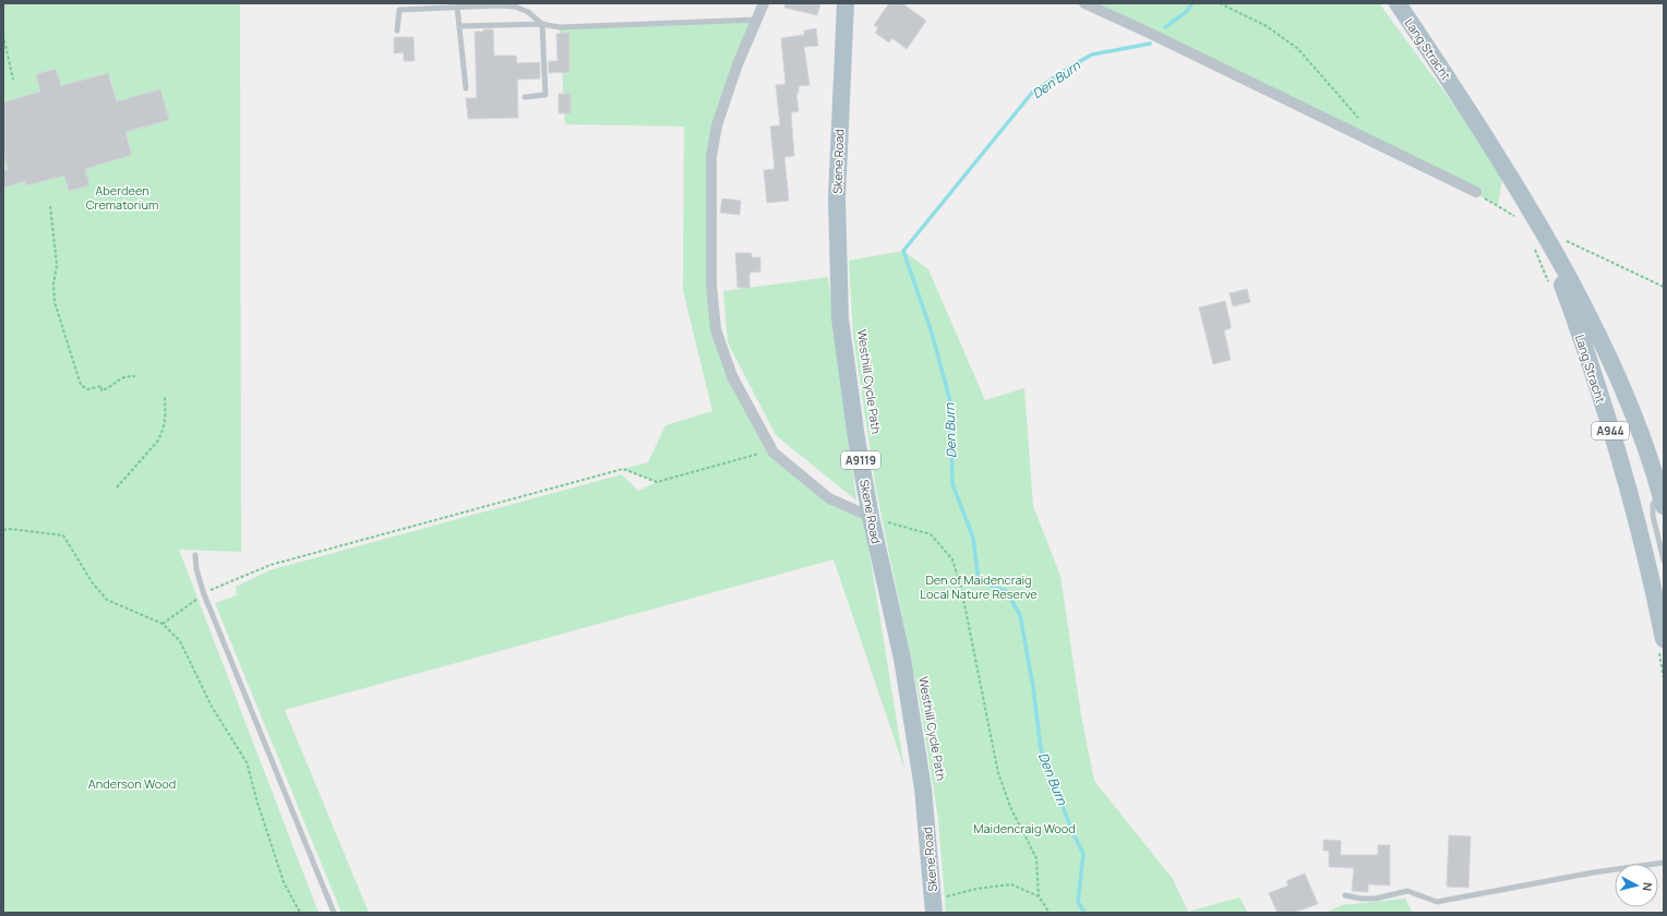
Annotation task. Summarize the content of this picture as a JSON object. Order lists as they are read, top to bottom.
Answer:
{
  "streets": {
    "main road": [
      "Lang Stracht",
      "Skene Road",
      "A944",
      "A9119"
    ]
  },
  "water": ["Den Burn"],
  "parks": [
    "Aberdeen Crematorium",
    "Den of Maidencraig Local Nature Reserve",
    "Anderson Wood",
    "Maidencraig Wood"
  ],
  "north": "right"
}
